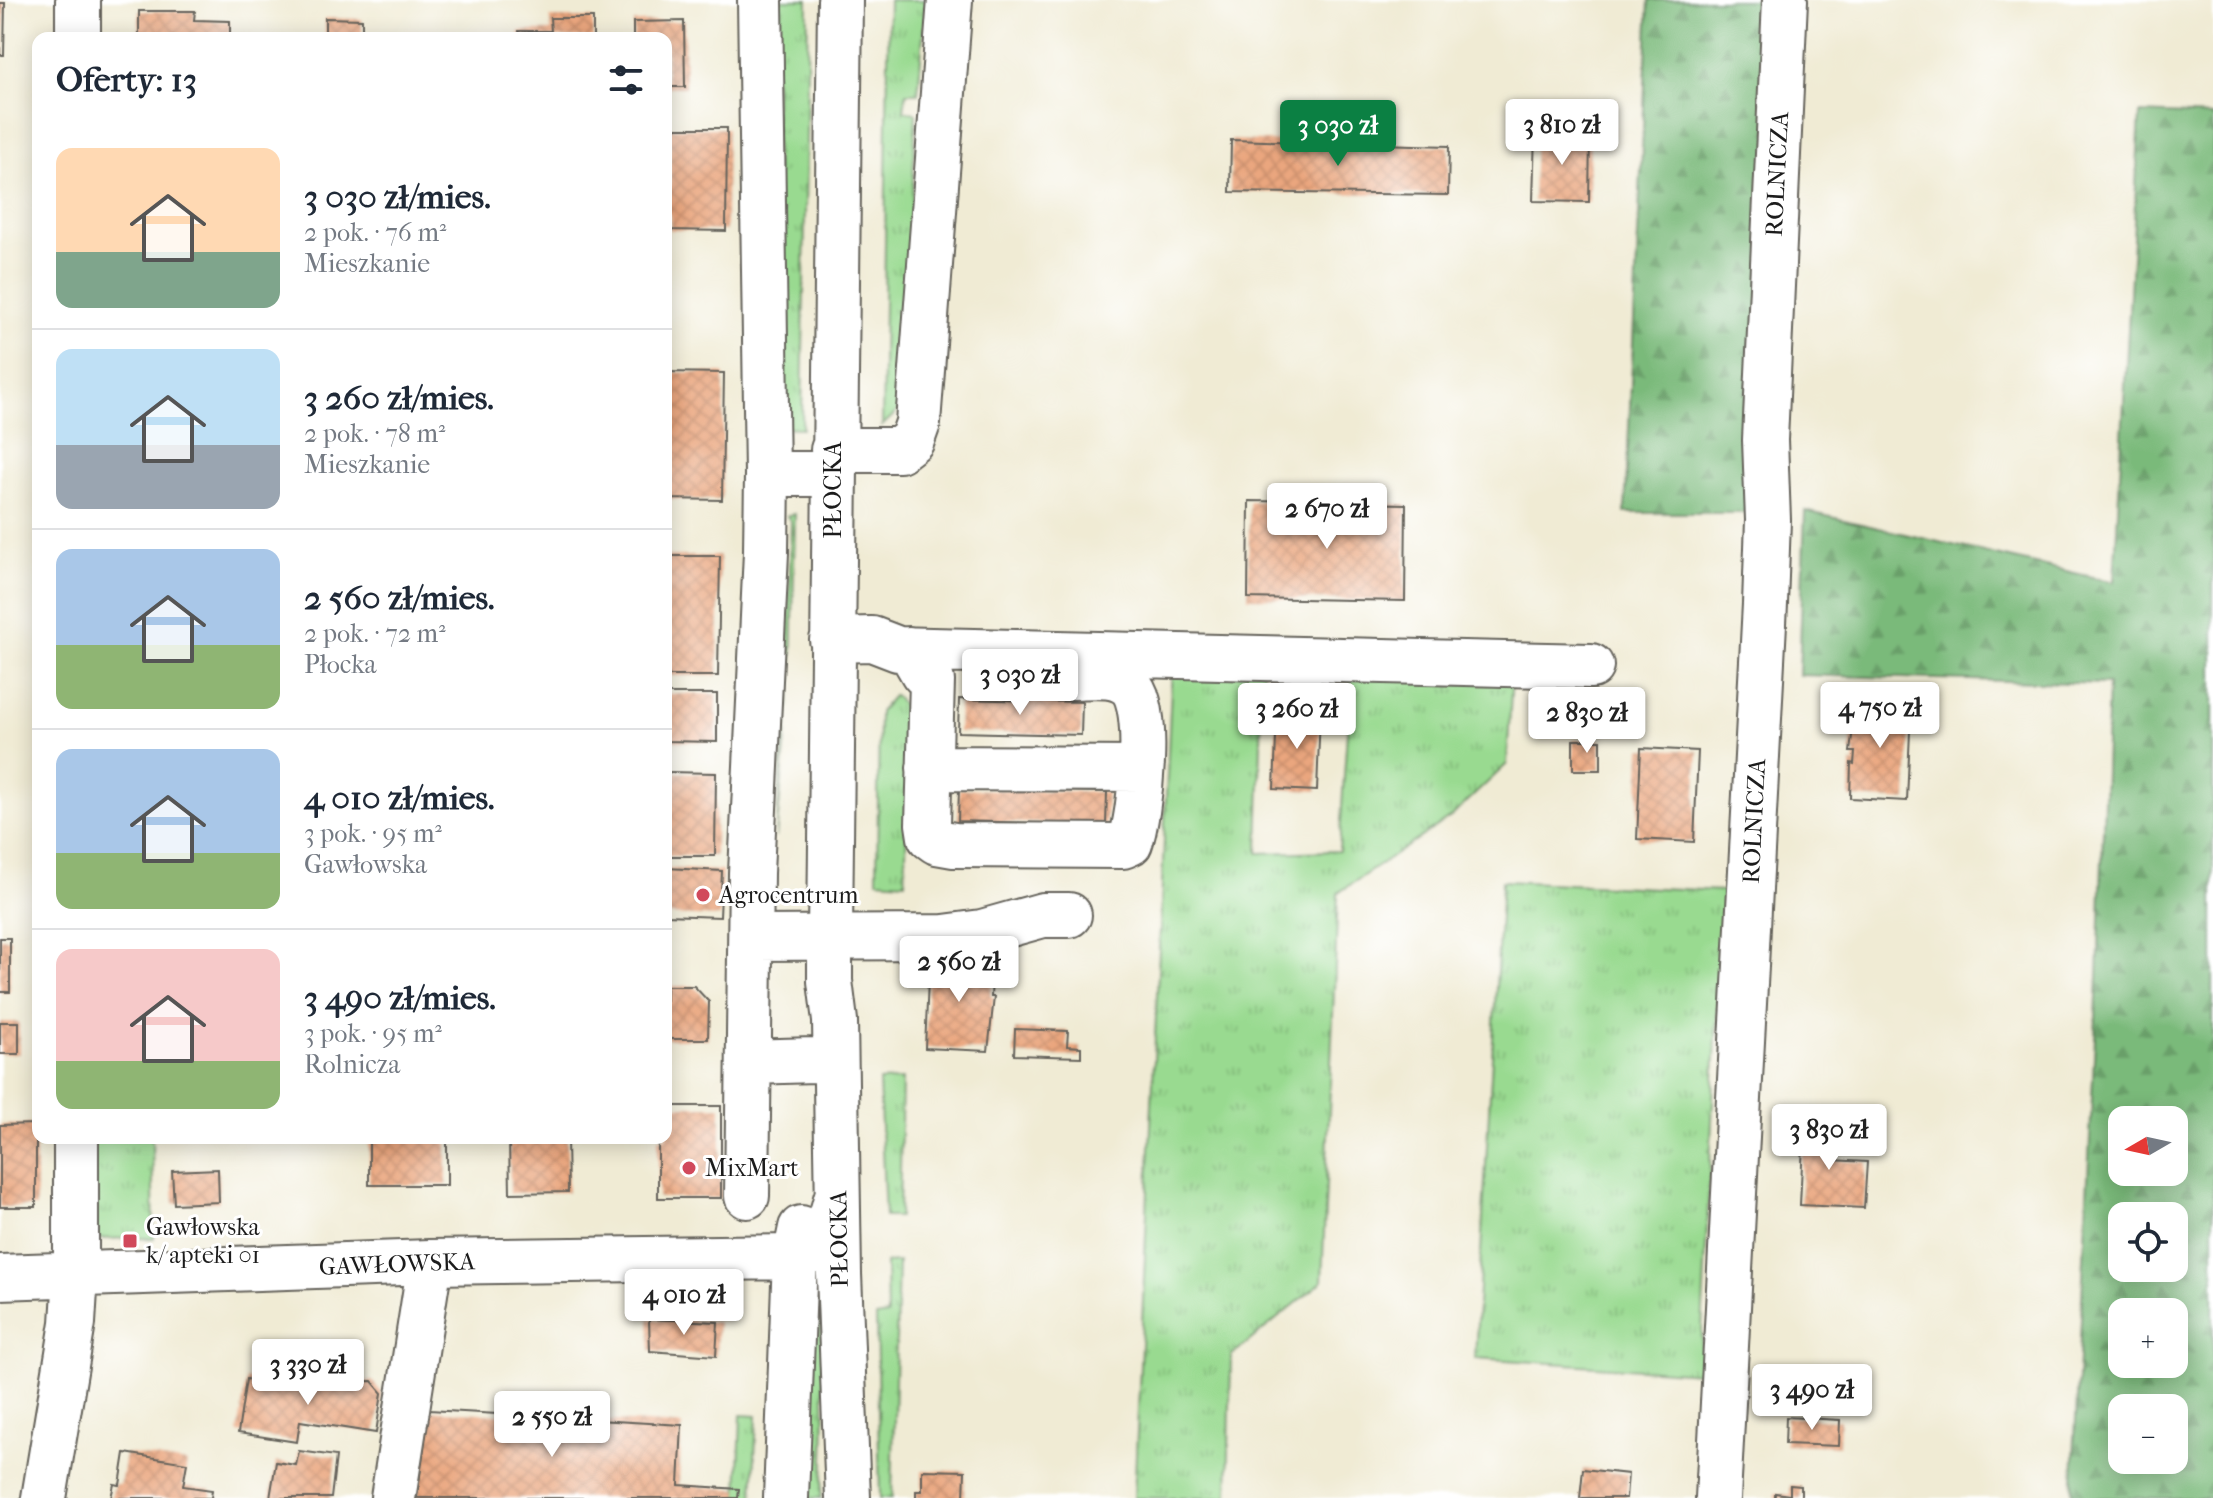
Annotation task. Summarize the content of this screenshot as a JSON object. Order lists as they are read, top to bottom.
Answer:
{
  "streets": {
    "street": ["ROLNICZA", "PŁOCKA", "GAWŁOWSKA"]
  },
  "crossings": [
    ["PŁOCKA", "GAWŁOWSKA"]
  ],
  "places": {
    "other": ["Agrocentrum", "MixMart"],
    "transit": ["Gawłowska k/ apteki 01"]
  },
  "north": "left",
  "page": {
    "heading": "Oferty: 13",
    "price": [
      "3 810 zł",
      "3 030 zł",
      "2 670 zł",
      "3 030 zł",
      "4 750 zł",
      "3 260 zł",
      "2 830 zł",
      "2 560 zł",
      "3 830 zł",
      "4 010 zł",
      "3 330 zł",
      "3 490 zł",
      "2 550 zł"
    ],
    "list": [
      {
        "name": "3 030 zł/mies.",
        "note": "2 pok. · 76 m² · Mieszkanie"
      },
      {
        "name": "3 260 zł/mies.",
        "note": "2 pok. · 78 m² · Mieszkanie"
      },
      {
        "name": "2 560 zł/mies.",
        "note": "2 pok. · 72 m² · Płocka"
      },
      {
        "name": "4 010 zł/mies.",
        "note": "3 pok. · 95 m² · Gawłowska"
      },
      {
        "name": "3 490 zł/mies.",
        "note": "3 pok. · 95 m² · Rolnicza"
      }
    ],
    "map_buttons": ["+", "−"]
  }
}
